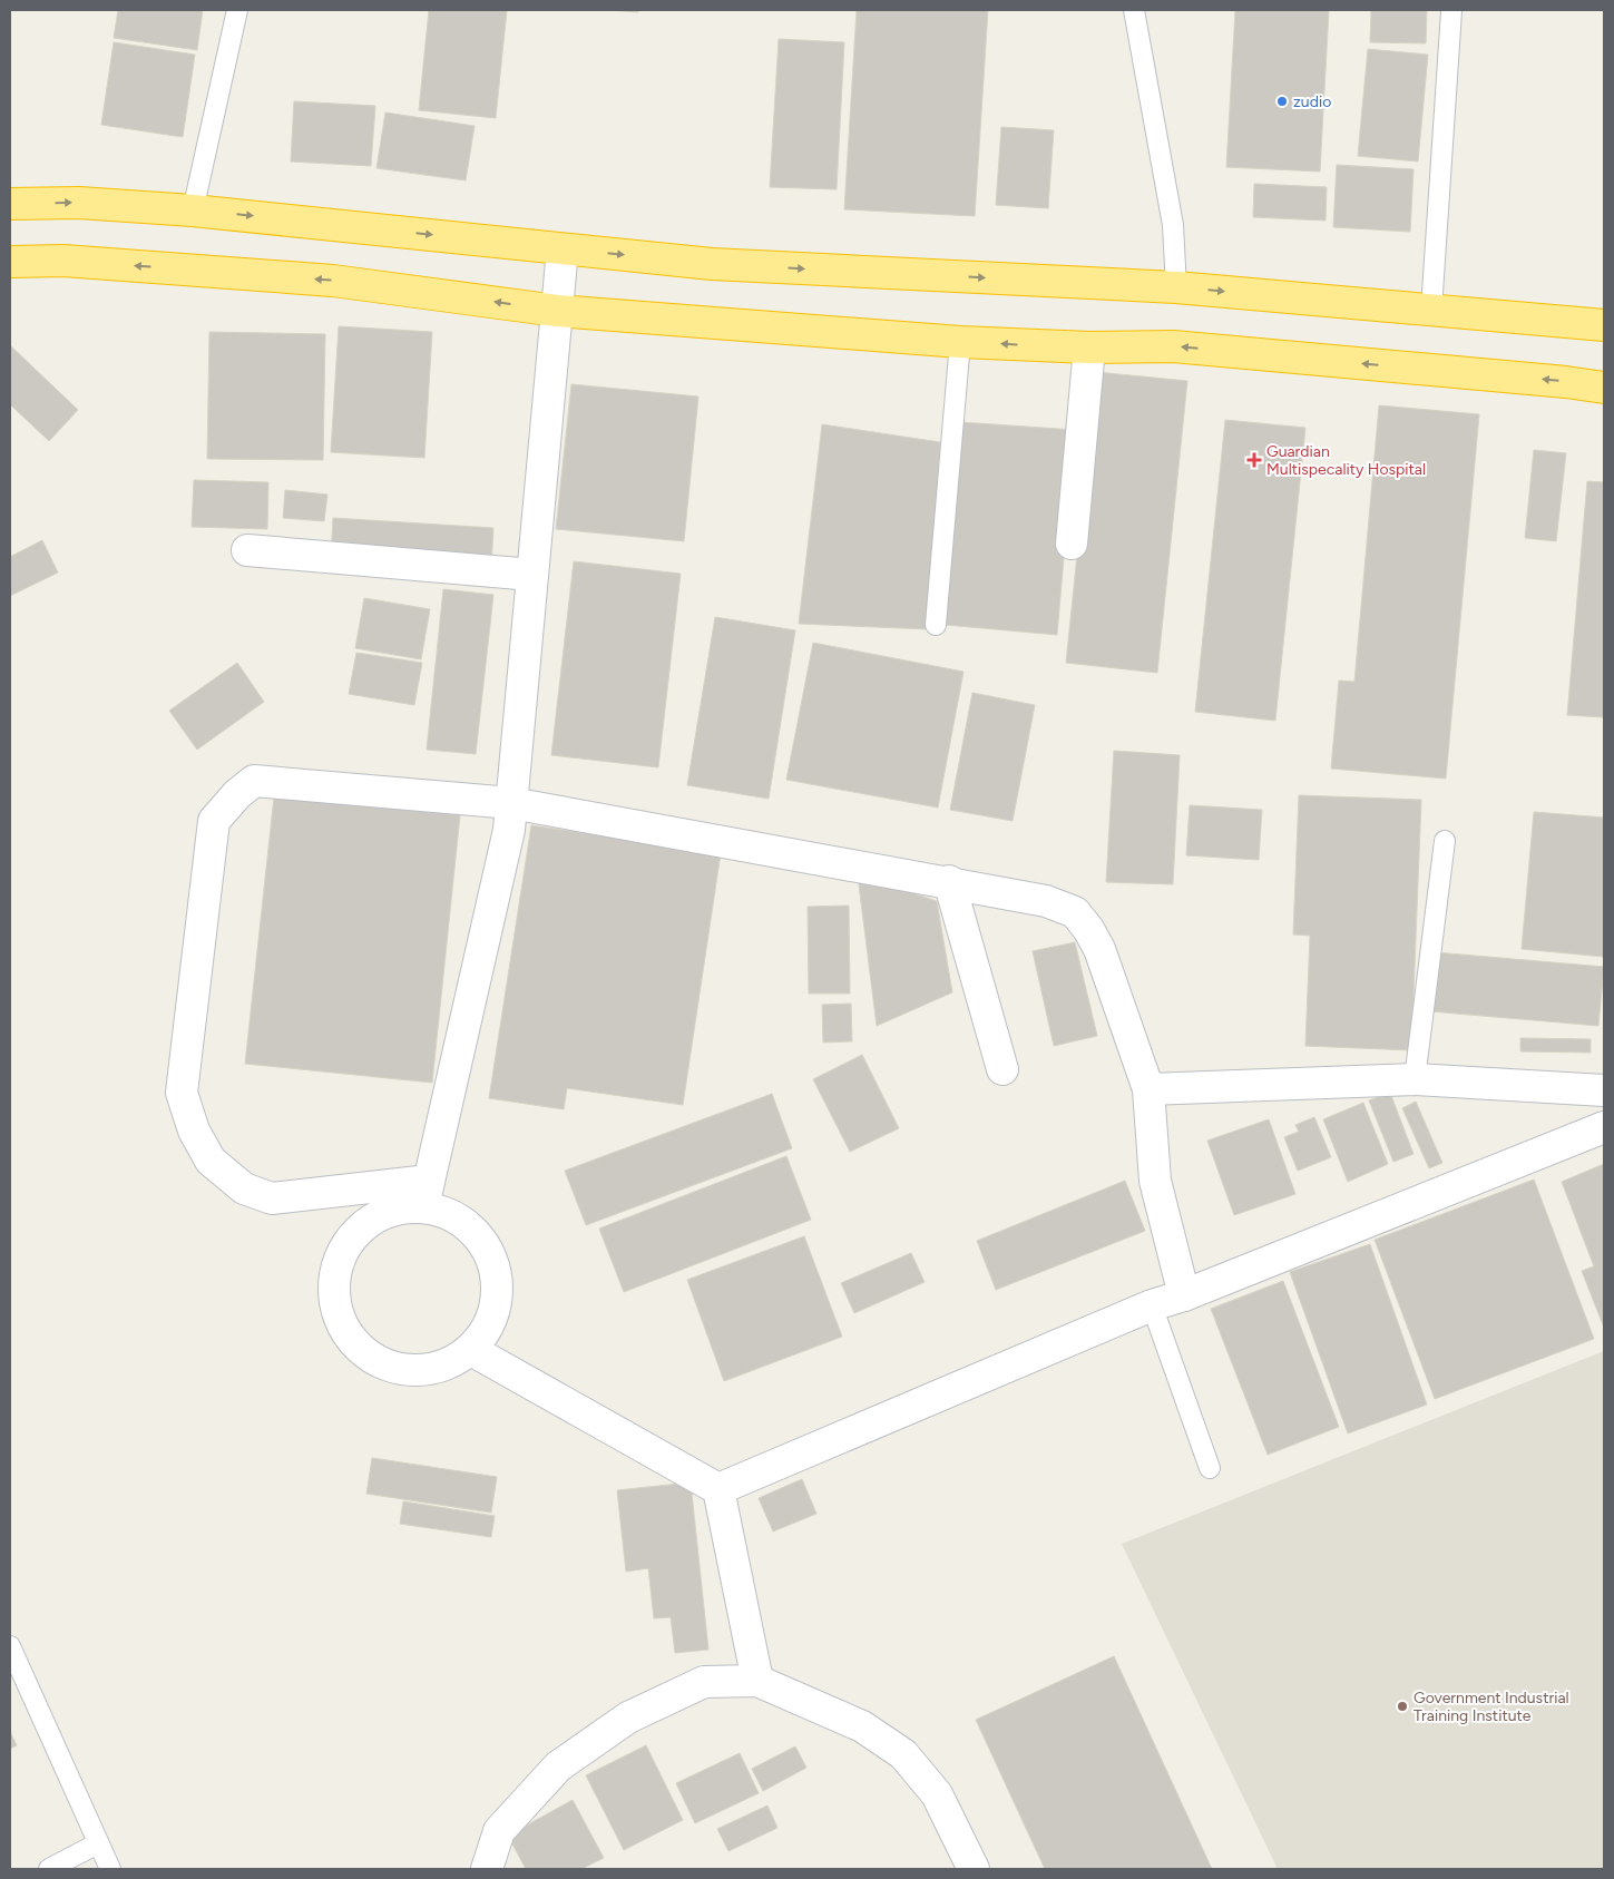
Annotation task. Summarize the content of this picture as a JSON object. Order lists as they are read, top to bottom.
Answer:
{
  "places": {
    "other": ["zudio", "Government Industrial Training Institute"],
    "health": ["Guardian Multispecality Hospital"]
  }
}
